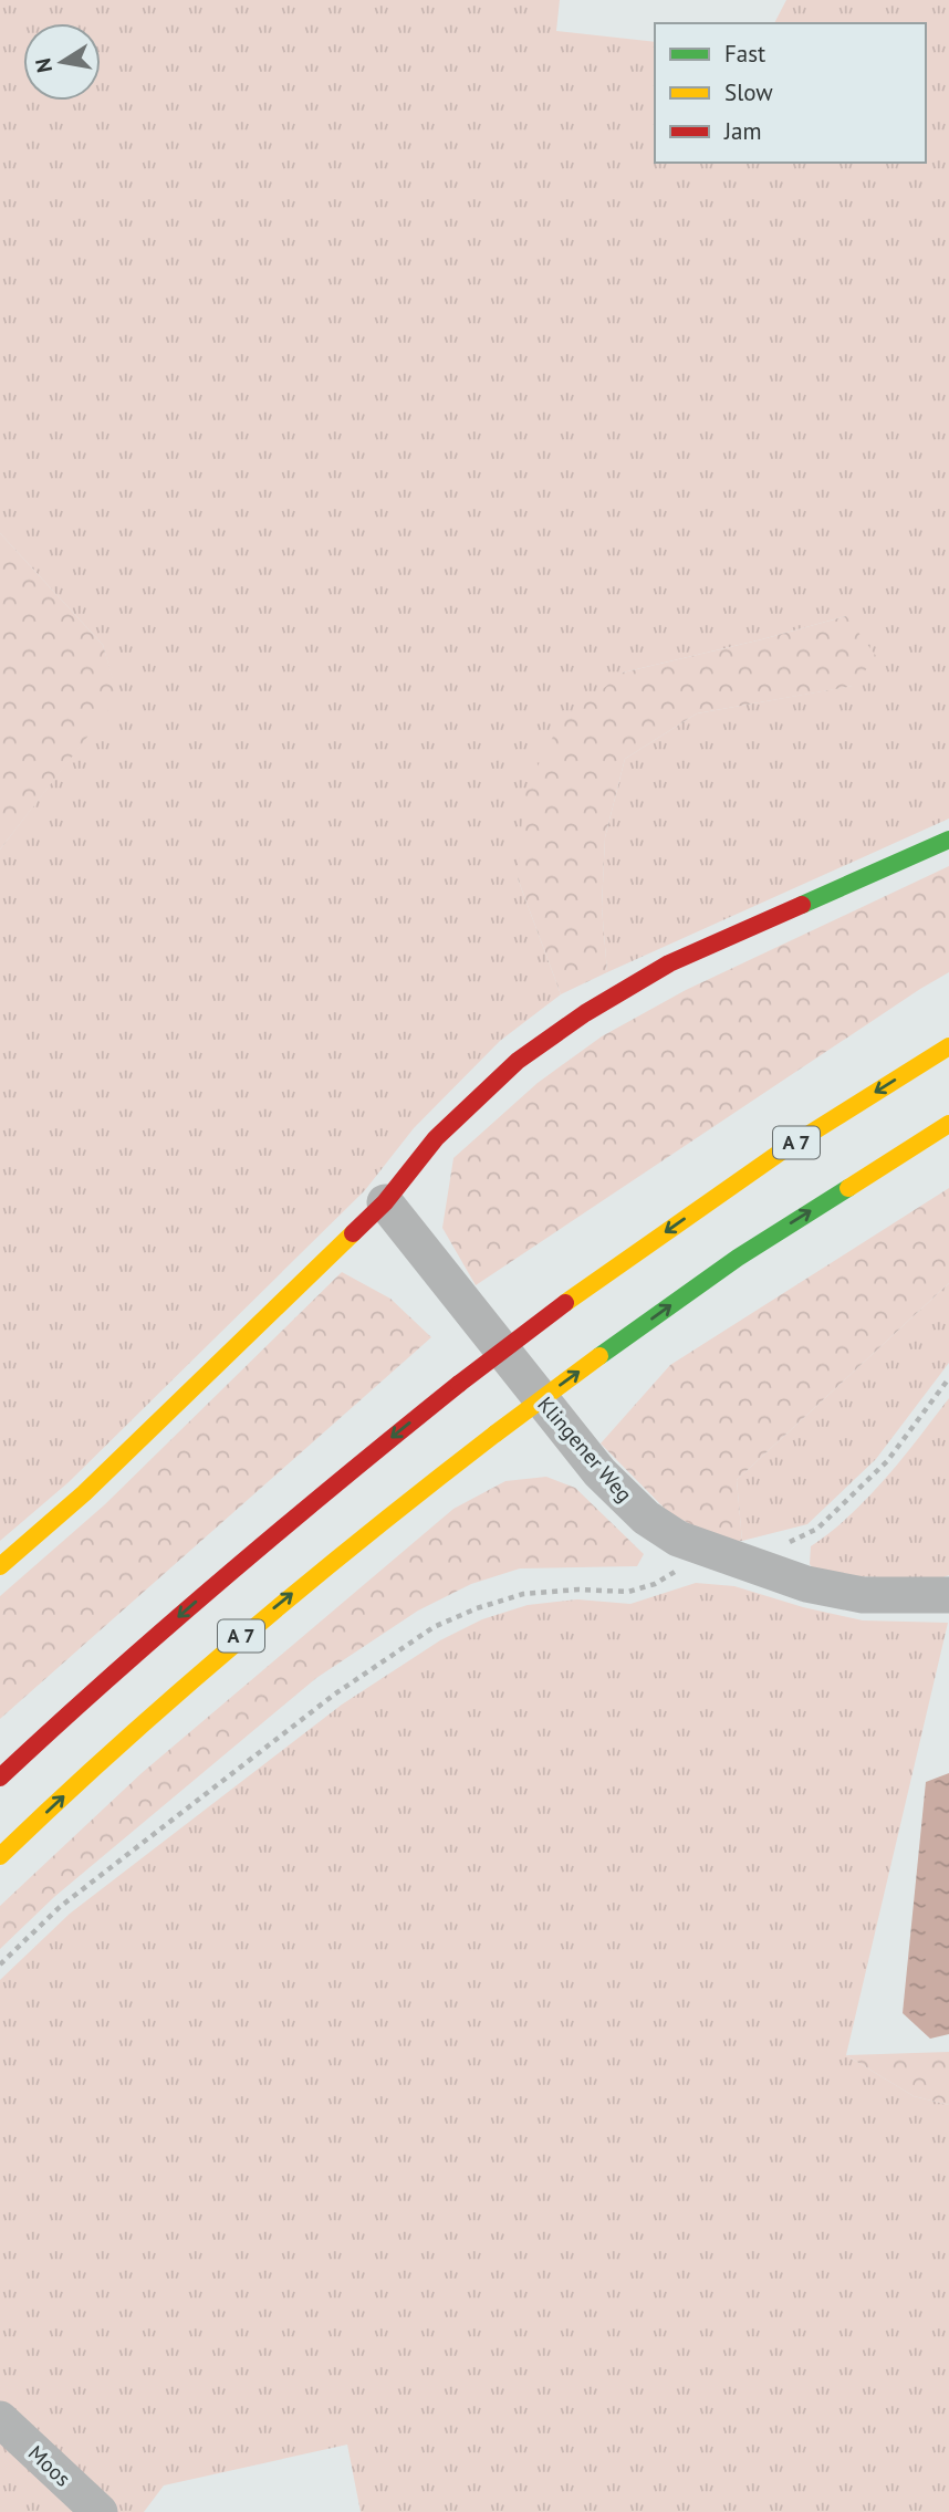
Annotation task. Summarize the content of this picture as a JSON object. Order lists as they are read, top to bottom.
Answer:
{
  "streets": {
    "main road": ["A 7"],
    "street": ["Klingener Weg", "Moos"]
  },
  "legend": ["Fast", "Slow", "Jam"],
  "north": "left"
}
